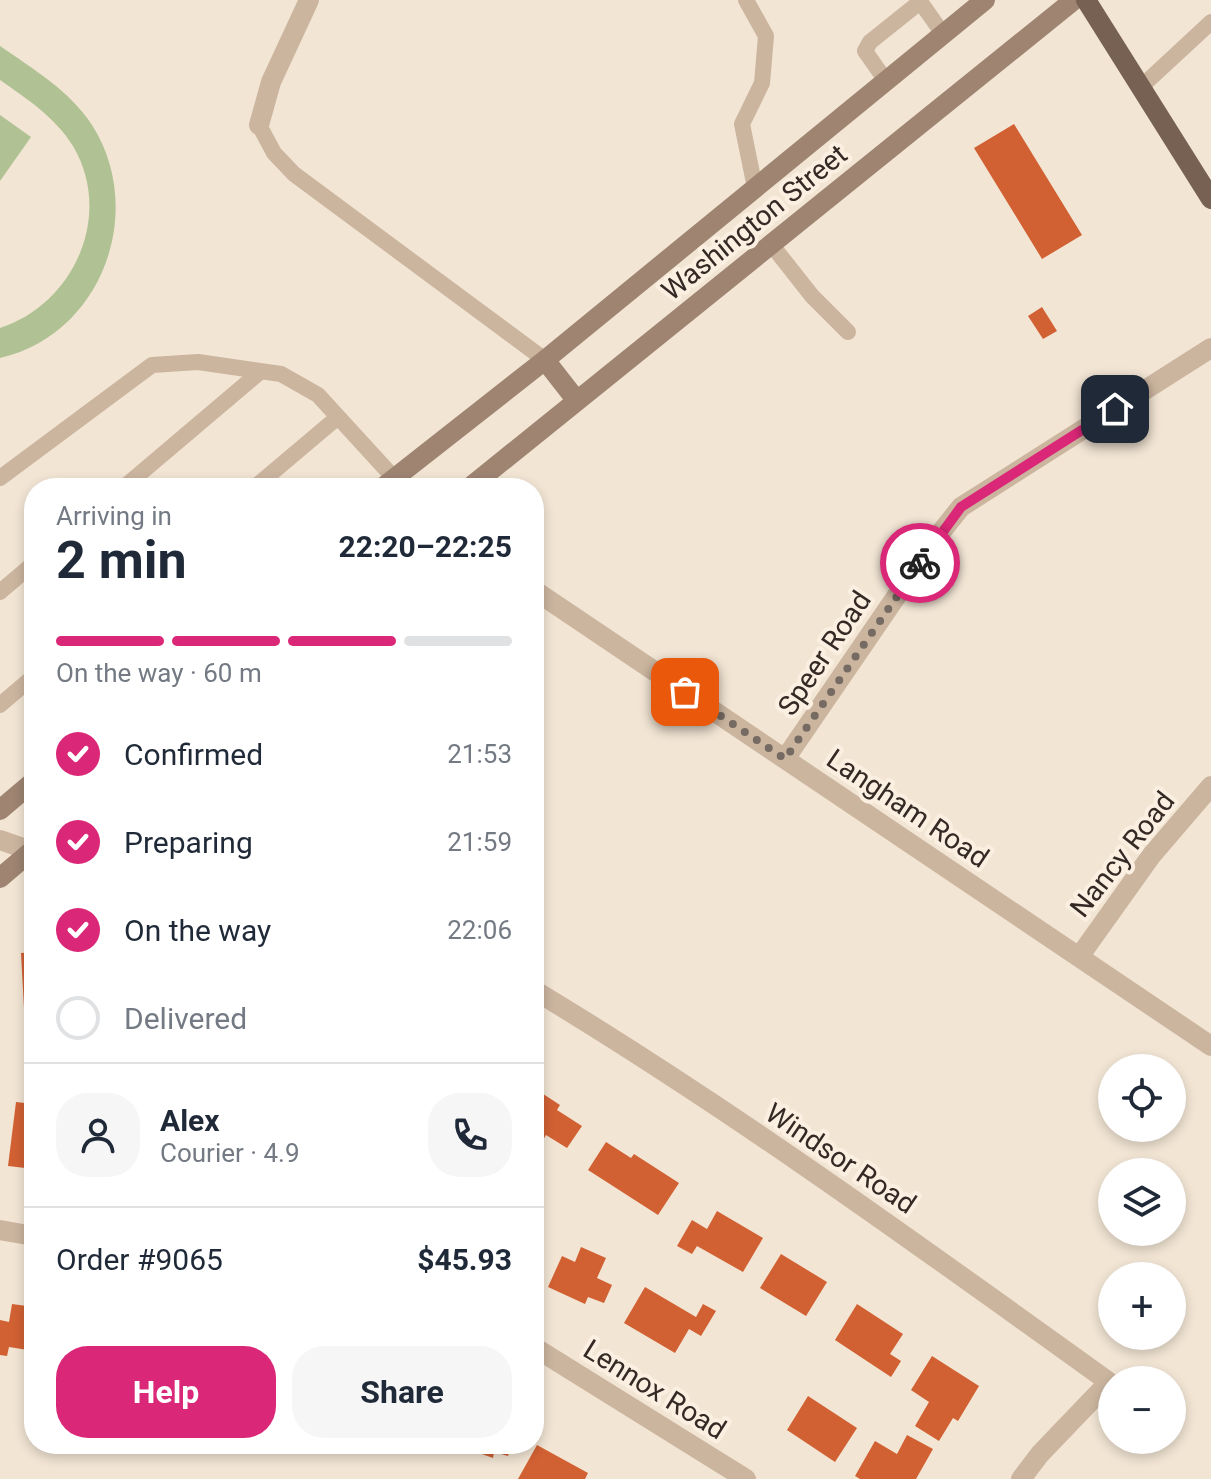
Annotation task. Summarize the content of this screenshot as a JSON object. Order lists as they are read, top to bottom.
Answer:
{
  "streets": {
    "main road": ["Washington Street"],
    "street": [
      "Speer Road",
      "Langham Road",
      "Nancy Road",
      "Windsor Road",
      "Lennox Road"
    ]
  },
  "crossings": [
    ["Speer Road", "Langham Road"],
    ["Langham Road", "Nancy Road"]
  ],
  "page": {
    "heading": ["2 min", "Arriving in", "22:20–22:25"],
    "panel": [
      "Alex",
      "Courier · 4.9",
      "Order #9065",
      "$45.93"
    ],
    "bar": "On the way · 60 m",
    "list": [
      ["Confirmed", "21:53"],
      ["Preparing", "21:59"],
      ["On the way", "22:06"],
      "Delivered"
    ],
    "map_buttons": ["+", "−"],
    "buttons": ["Help", "Share"]
  }
}
